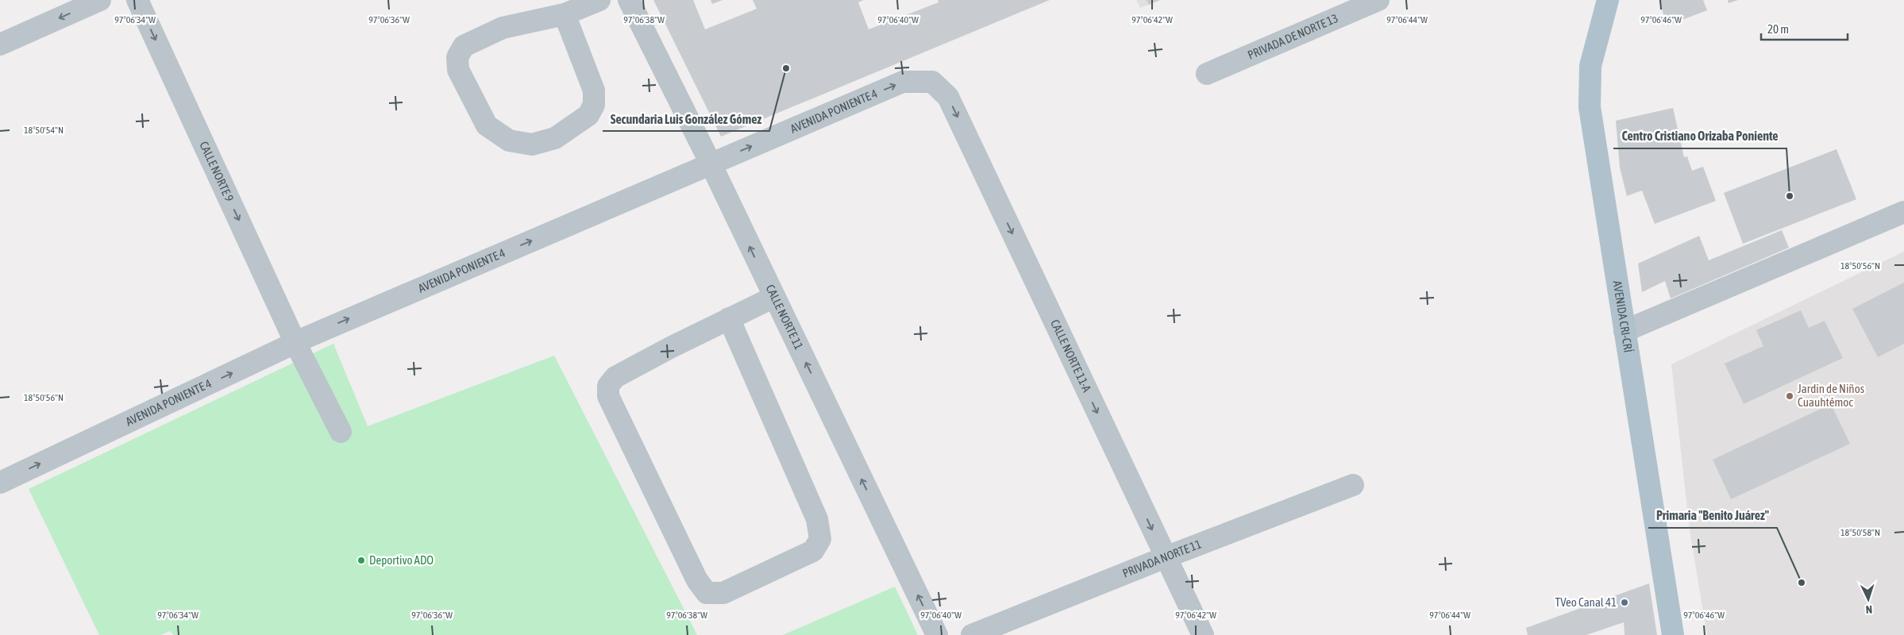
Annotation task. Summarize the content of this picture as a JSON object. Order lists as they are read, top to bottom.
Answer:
{
  "streets": {
    "main road": ["AVENIDA CRI-CRÍ"],
    "street": [
      "PRIVADA DE NORTE 13",
      "AVENIDA PONIENTE 4",
      "CALLE NORTE 9",
      "CALLE NORTE 11",
      "CALLE NORTE 11-A",
      "PRIVADA NORTE 11"
    ]
  },
  "crossings": [
    ["AVENIDA PONIENTE 4", "CALLE NORTE 9"],
    ["AVENIDA PONIENTE 4", "CALLE NORTE 11"],
    ["AVENIDA PONIENTE 4", "CALLE NORTE 11-A"],
    ["CALLE NORTE 11-A", "PRIVADA NORTE 11"]
  ],
  "one_way": [
    "AVENIDA PONIENTE 4",
    "CALLE NORTE 9",
    "CALLE NORTE 11",
    "CALLE NORTE 11-A"
  ],
  "places": [
    "Secundaria Luis González Gómez",
    "Centro Cristiano Orizaba Poniente",
    "Jardin de Niños Cuauhtémoc",
    "Deportivo ADO",
    "Primaria \"Benito Juárez\"",
    "TVeo Canal 41"
  ],
  "scale_bar": "20 m",
  "north": "bottom",
  "coordinates": [
    "97°06'34\"W",
    "97°06'36\"W",
    "97°06'38\"W",
    "97°06'40\"W",
    "97°06'42\"W",
    "97°06'44\"W",
    "97°06'46\"W",
    "18°50'54\"N",
    "18°50'56\"N",
    "18°50'58\"N"
  ]
}
